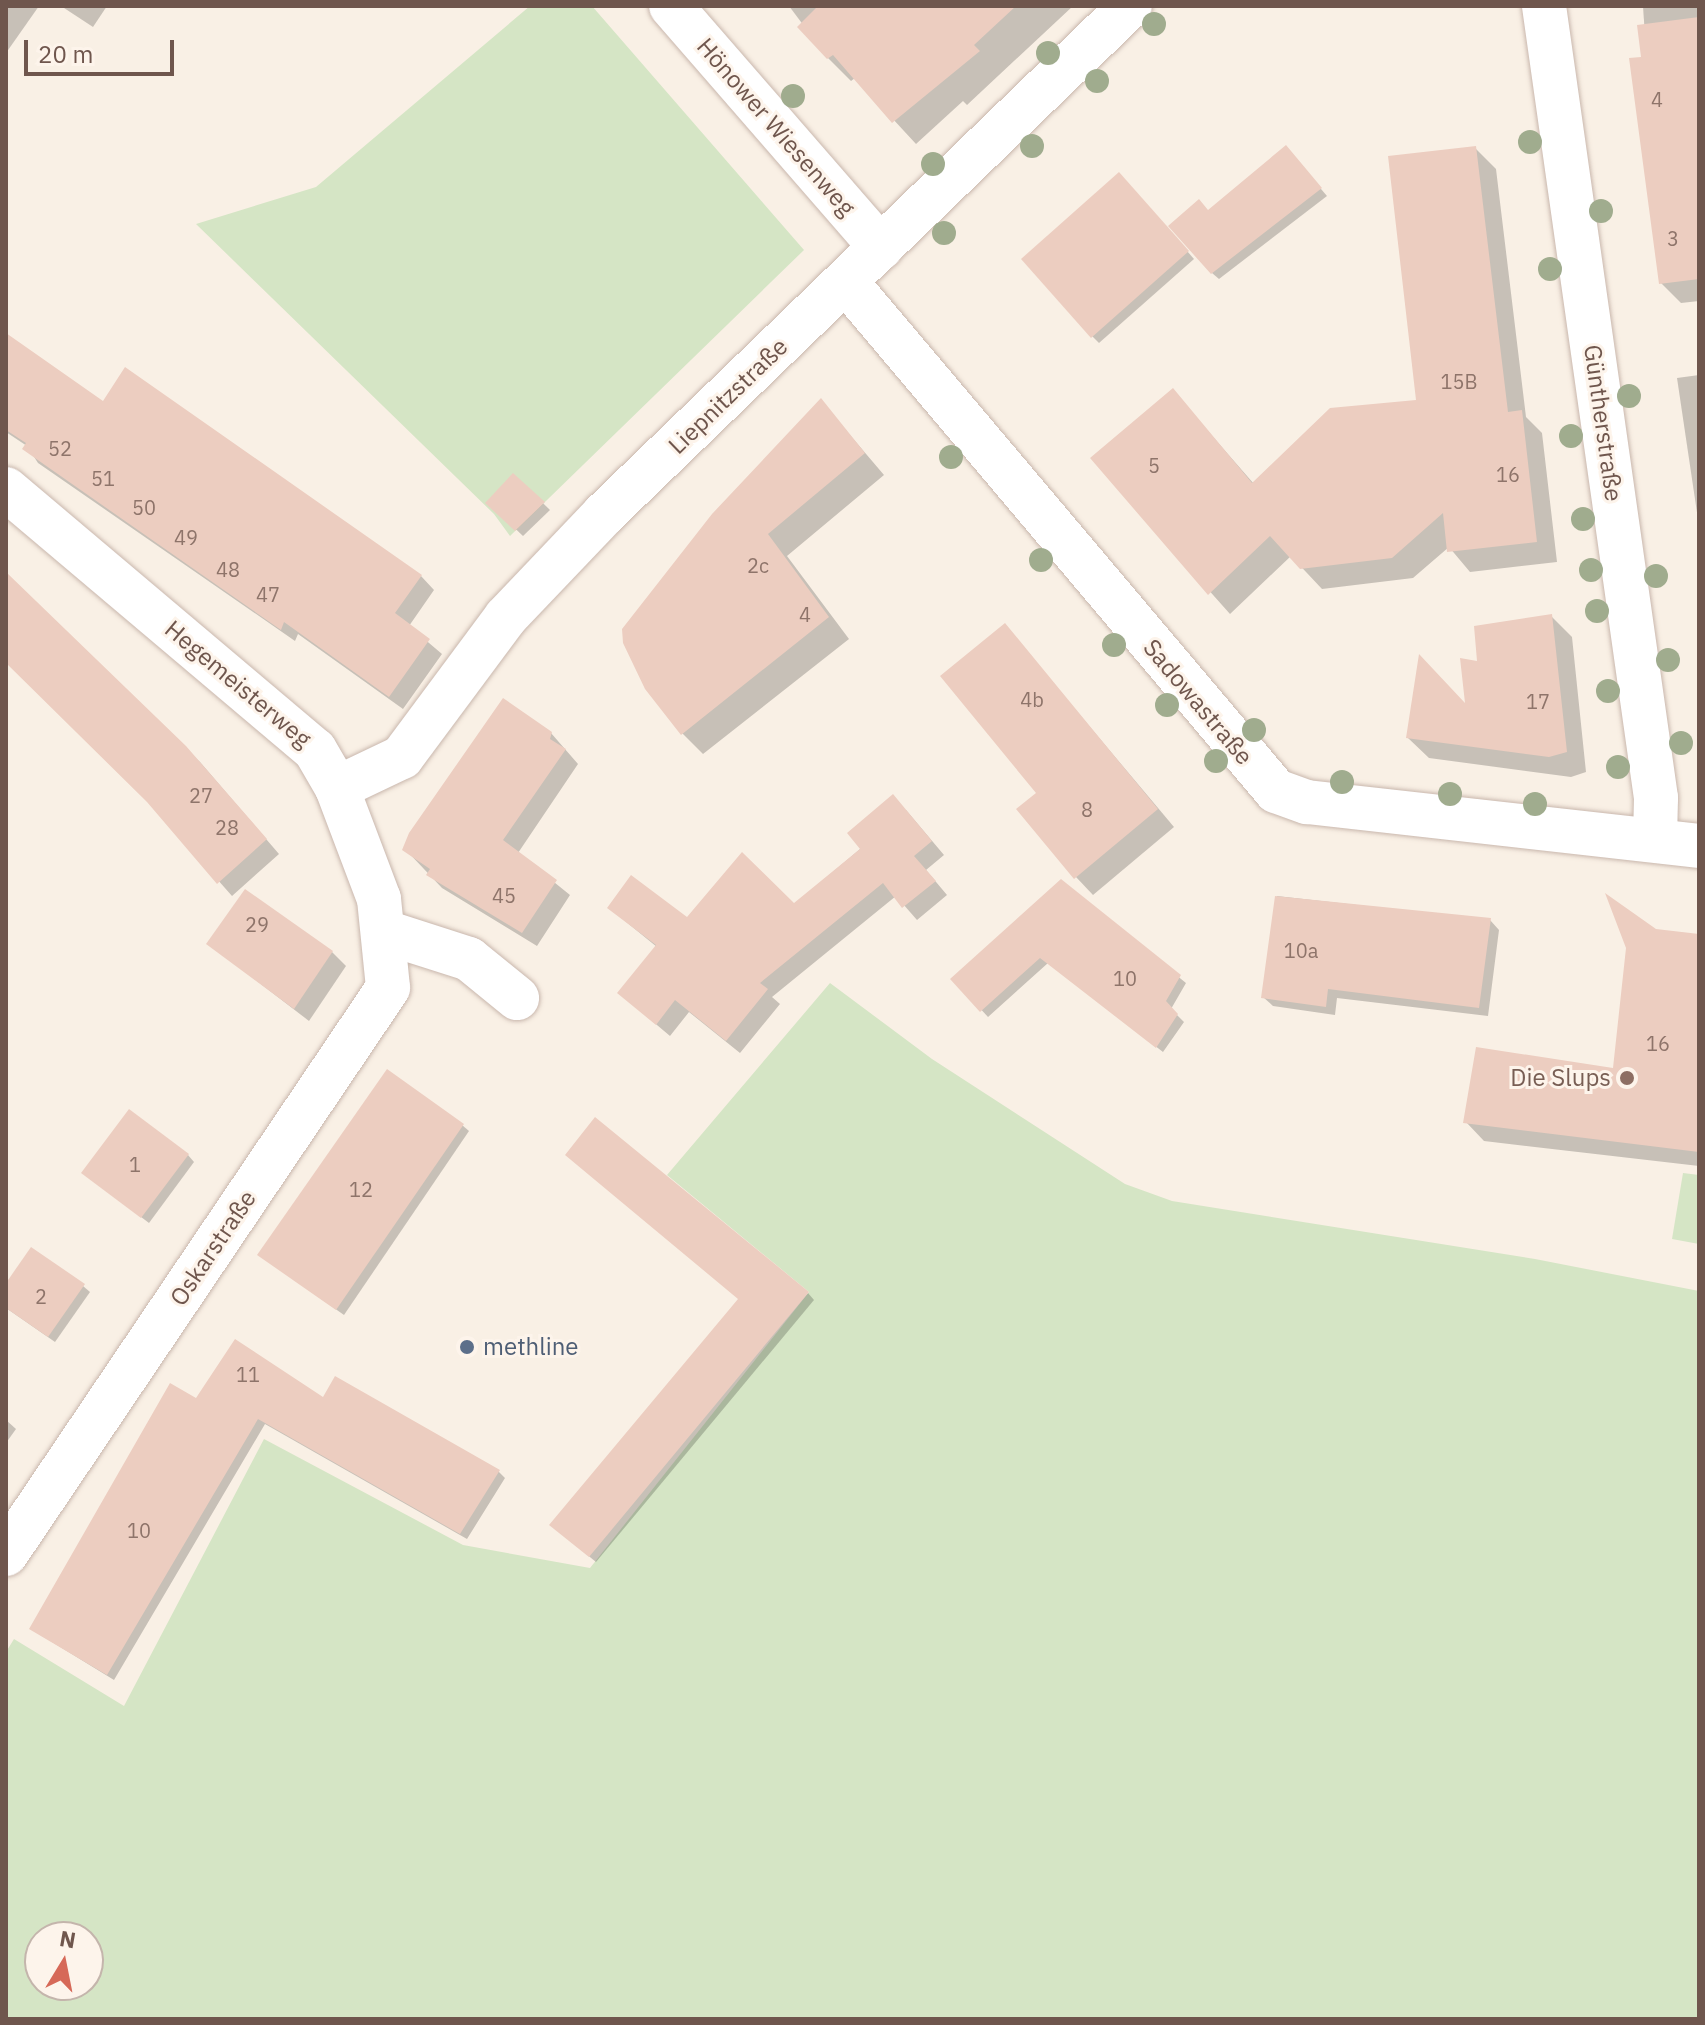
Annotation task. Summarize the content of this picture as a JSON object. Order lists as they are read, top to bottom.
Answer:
{
  "streets": {
    "street": [
      "Hönower Wiesenweg",
      "Liepnitzstraße",
      "Güntherstraße",
      "Hegemeisterweg",
      "Sadowastraße",
      "Oskarstraße"
    ]
  },
  "crossings": [
    ["Hönower Wiesenweg", "Liepnitzstraße"],
    ["Liepnitzstraße", "Hegemeisterweg"],
    ["Liepnitzstraße", "Sadowastraße"],
    ["Güntherstraße", "Sadowastraße"],
    ["Hegemeisterweg", "Oskarstraße"]
  ],
  "places": ["Die Slups", "methline"],
  "house_numbers": [
    "4",
    "3",
    "15B",
    "52",
    "5",
    "16",
    "51",
    "50",
    "49",
    "2c",
    "48",
    "47",
    "4",
    "4b",
    "17",
    "27",
    "8",
    "28",
    "45",
    "29",
    "10a",
    "10",
    "16",
    "1",
    "12",
    "2",
    "11",
    "10"
  ],
  "scale_bar": "20 m",
  "north": "top"
}
